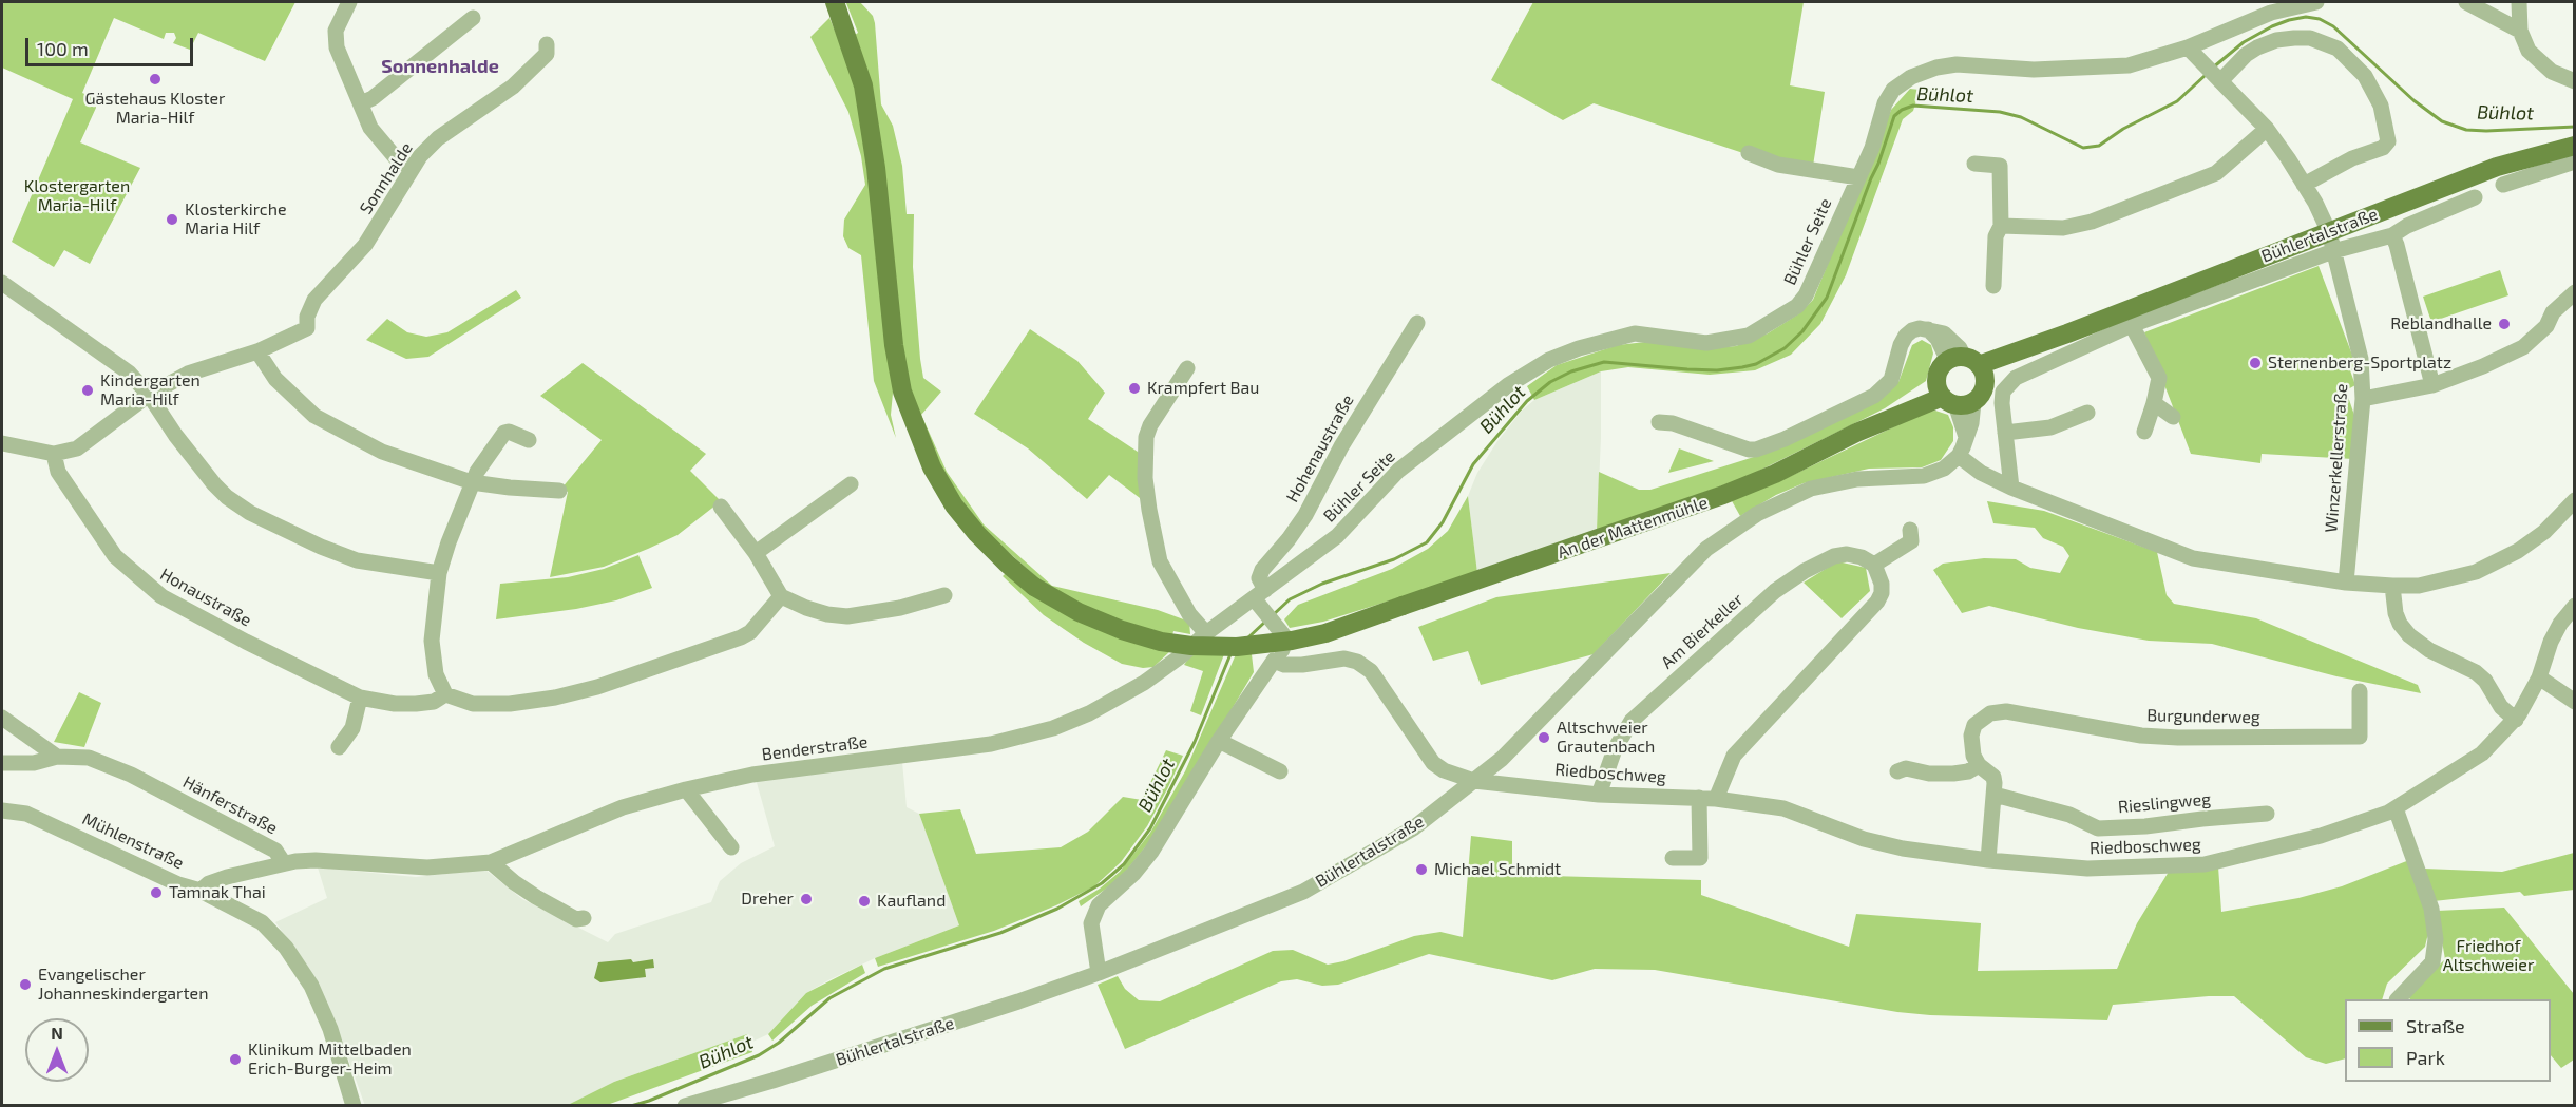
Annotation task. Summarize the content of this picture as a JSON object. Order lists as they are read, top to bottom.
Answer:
{
  "streets": {
    "main road": ["Bühlertalstraße", "An der Mattenmühle"],
    "street": [
      "Sonnhalde",
      "Bühler Seite",
      "Hohenaustraße",
      "Winzerkellerstraße",
      "Honaustraße",
      "Am Bierkeller",
      "Burgunderweg",
      "Benderstraße",
      "Riedboschweg",
      "Rieslingweg",
      "Hänferstraße",
      "Mühlenstraße"
    ]
  },
  "crossings": [
    ["Bühlertalstraße", "Winzerkellerstraße"],
    ["Bühlertalstraße", "Riedboschweg"],
    ["Bühler Seite", "Hohenaustraße"],
    ["Bühler Seite", "Winzerkellerstraße"],
    ["Bühler Seite", "Benderstraße"],
    ["Am Bierkeller", "Riedboschweg"],
    ["Burgunderweg", "Riedboschweg"],
    ["Burgunderweg", "Rieslingweg"]
  ],
  "districts": ["Sonnenhalde"],
  "water": ["Bühlot"],
  "parks": ["Klostergarten Maria-Hilf", "Friedhof Altschweier"],
  "places": [
    "Gästehaus Kloster Maria-Hilf",
    "Klosterkirche Maria Hilf",
    "Reblandhalle",
    "Sternenberg-Sportplatz",
    "Krampfert Bau",
    "Kindergarten Maria-Hilf",
    "Altschweier Grautenbach",
    "Michael Schmidt",
    "Tamnak Thai",
    "Dreher",
    "Kaufland",
    "Evangelischer Johanneskindergarten",
    "Klinikum Mittelbaden Erich-Burger-Heim"
  ],
  "legend": ["Straße", "Park"],
  "scale_bar": "100 m",
  "north": "top"
}
